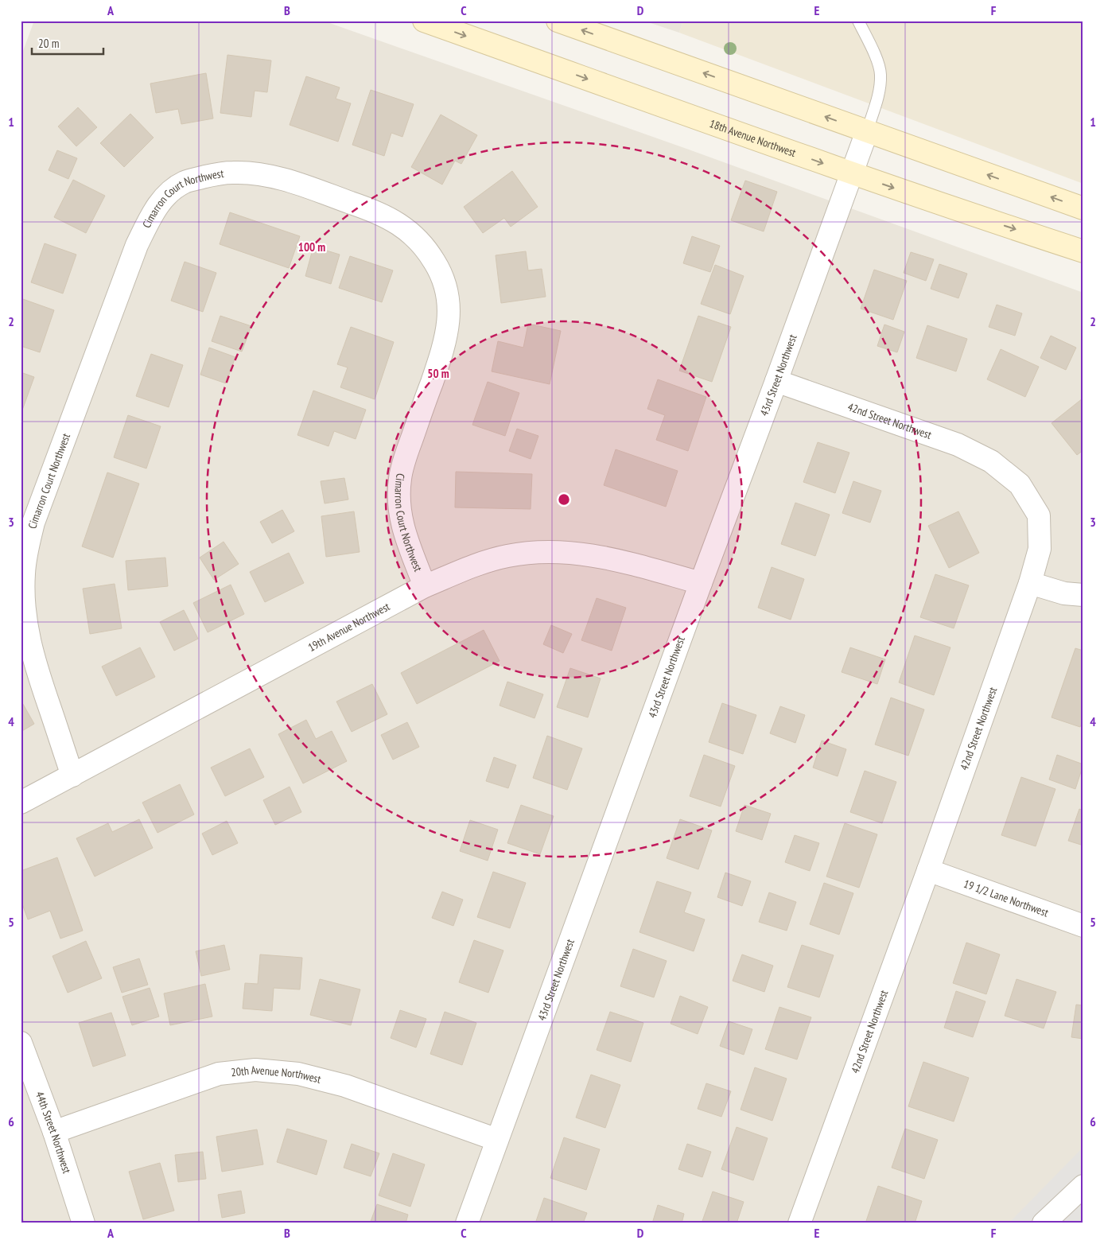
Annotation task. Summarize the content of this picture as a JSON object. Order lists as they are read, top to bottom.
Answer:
{
  "streets": {
    "main road": ["18th Avenue Northwest"],
    "street": [
      "Cimarron Court Northwest",
      "43rd Street Northwest",
      "42nd Street Northwest",
      "19th Avenue Northwest",
      "19 1/2 Lane Northwest",
      "20th Avenue Northwest",
      "44th Street Northwest"
    ]
  },
  "crossings": [
    ["18th Avenue Northwest", "43rd Street Northwest"],
    ["Cimarron Court Northwest", "19th Avenue Northwest"],
    ["43rd Street Northwest", "42nd Street Northwest"],
    ["43rd Street Northwest", "19th Avenue Northwest"],
    ["43rd Street Northwest", "20th Avenue Northwest"],
    ["42nd Street Northwest", "19 1/2 Lane Northwest"],
    ["20th Avenue Northwest", "44th Street Northwest"]
  ],
  "scale_bar": "20 m",
  "grid": {
    "columns": [
      "A",
      "B",
      "C",
      "D",
      "E",
      "F"
    ],
    "rows": [
      "1",
      "2",
      "3",
      "4",
      "5",
      "6"
    ]
  },
  "rings": ["100 m", "50 m"]
}
